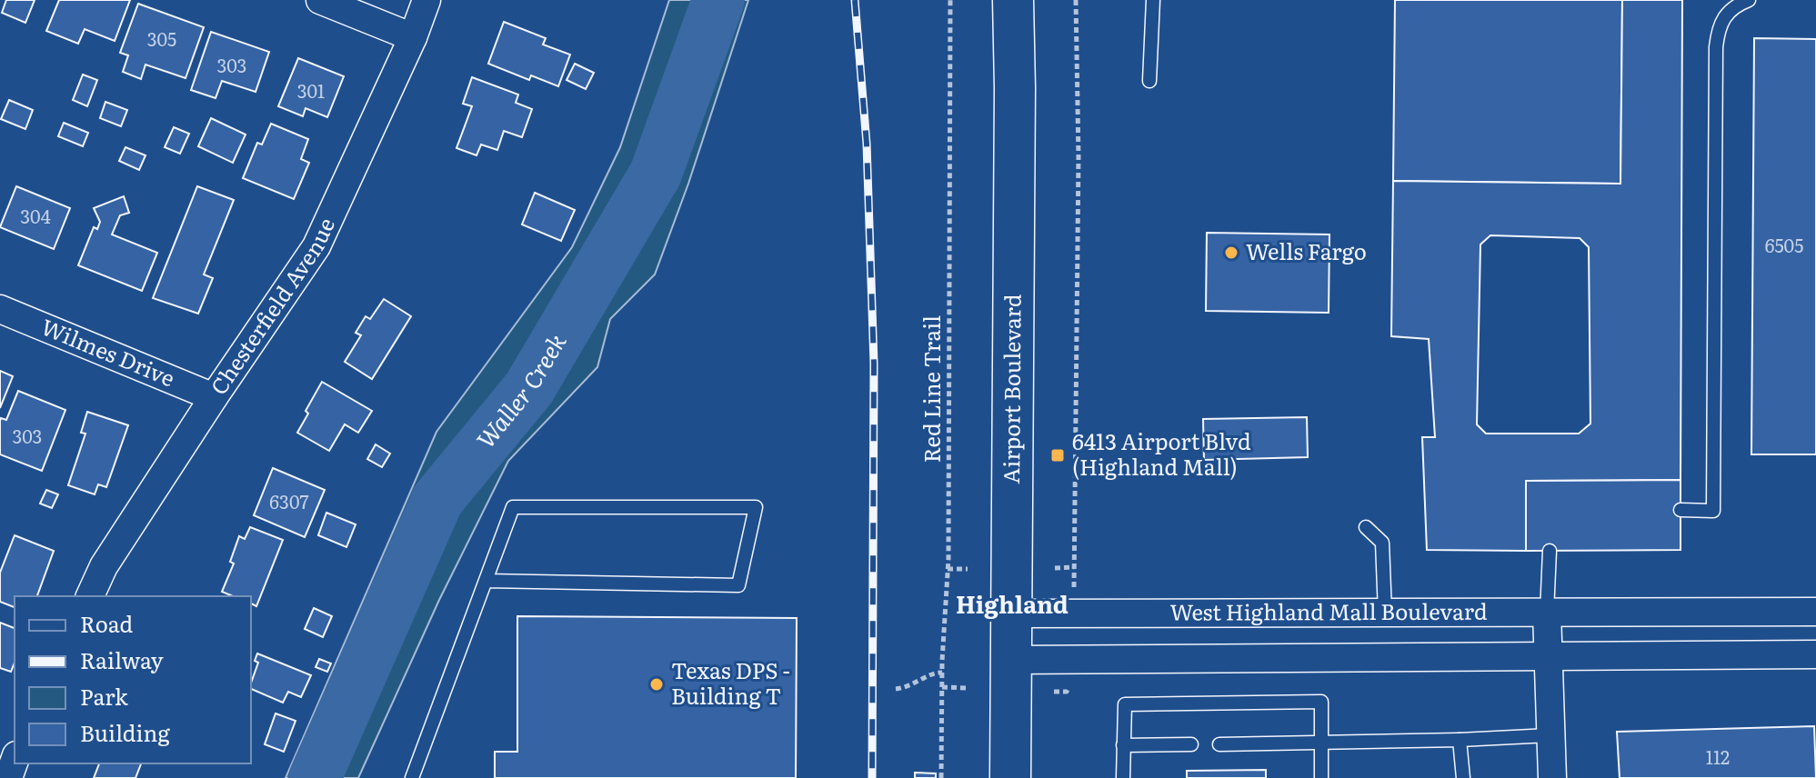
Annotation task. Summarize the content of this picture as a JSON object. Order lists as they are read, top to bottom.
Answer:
{
  "streets": {
    "main road": ["Airport Boulevard"],
    "street": ["Chesterfield Avenue", "Wilmes Drive", "West Highland Mall Boulevard"],
    "path": ["Red Line Trail"]
  },
  "crossings": [
    ["Chesterfield Avenue", "Wilmes Drive"],
    ["Airport Boulevard", "West Highland Mall Boulevard"]
  ],
  "districts": ["Highland"],
  "water": ["Waller Creek"],
  "places": {
    "other": ["Wells Fargo", "Texas DPS - Building T"],
    "transit": ["6413 Airport Blvd (Highland Mall)"]
  },
  "house_numbers": [
    "305",
    "303",
    "301",
    "304",
    "6505",
    "303",
    "6307",
    "112"
  ],
  "legend": [
    "Road",
    "Railway",
    "Park",
    "Building"
  ]
}
